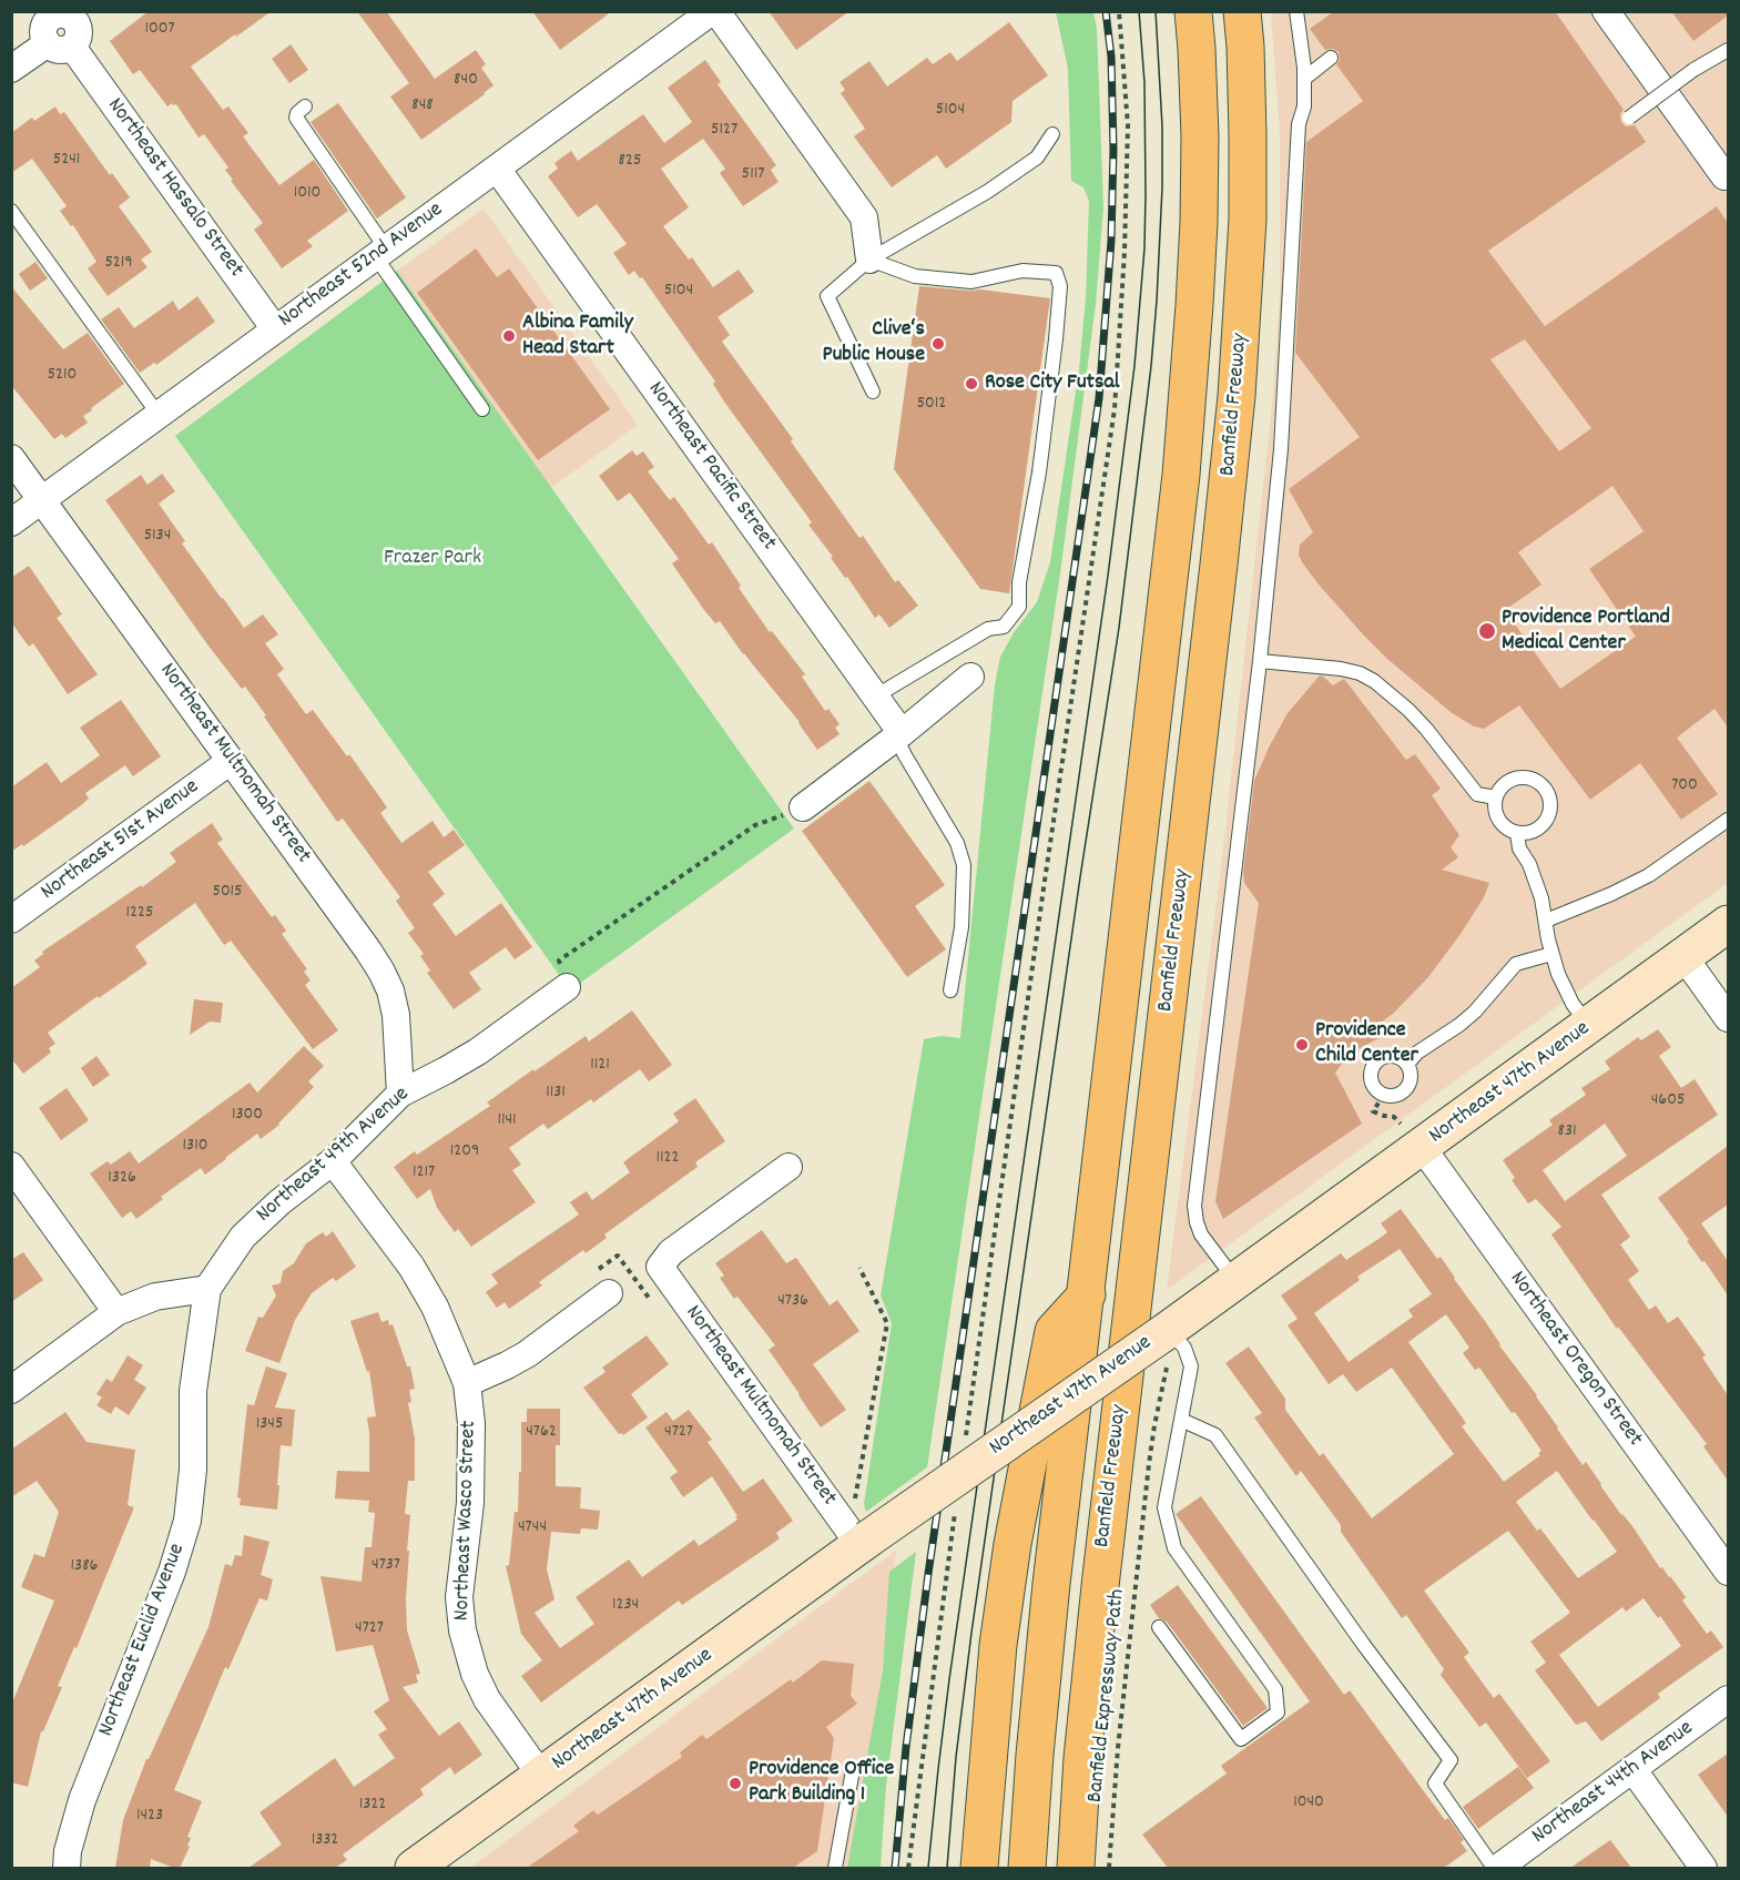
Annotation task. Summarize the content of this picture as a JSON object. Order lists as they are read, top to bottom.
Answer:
{
  "streets": {
    "highway": ["Banfield Freeway"],
    "main road": ["Northeast 47th Avenue"],
    "street": [
      "Northeast Hassalo Street",
      "Northeast 52nd Avenue",
      "Northeast Pacific Street",
      "Northeast Multnomah Street",
      "Northeast 51st Avenue",
      "Northeast 49th Avenue",
      "Northeast Oregon Street",
      "Northeast Wasco Street",
      "Northeast Euclid Avenue",
      "Northeast 44th Avenue"
    ],
    "path": ["Banfield Expressway Path"]
  },
  "crossings": [
    ["Northeast Hassalo Street", "Northeast 52nd Avenue"],
    ["Northeast 52nd Avenue", "Northeast Pacific Street"],
    ["Northeast 52nd Avenue", "Northeast Multnomah Street"],
    ["Northeast Multnomah Street", "Northeast 51st Avenue"],
    ["Northeast Multnomah Street", "Northeast 47th Avenue"],
    ["Northeast Multnomah Street", "Northeast 49th Avenue"],
    ["Northeast 47th Avenue", "Northeast Oregon Street"],
    ["Northeast 47th Avenue", "Northeast Wasco Street"],
    ["Northeast 47th Avenue", "Banfield Expressway Path"],
    ["Northeast 49th Avenue", "Northeast Wasco Street"],
    ["Northeast 49th Avenue", "Northeast Euclid Avenue"]
  ],
  "parks": ["Frazer Park"],
  "places": [
    "Albina Family Head Start",
    "Clive‘s Public House",
    "Rose City Futsal",
    "Providence Portland Medical Center",
    "Providence Child Center",
    "Providence Office Park Building 1"
  ],
  "house_numbers": [
    "1007",
    "840",
    "848",
    "5104",
    "5127",
    "5241",
    "825",
    "5117",
    "1010",
    "5219",
    "5104",
    "5210",
    "5012",
    "5134",
    "700",
    "5015",
    "1225",
    "1121",
    "1131",
    "4605",
    "1300",
    "1141",
    "831",
    "1310",
    "1209",
    "1122",
    "1217",
    "1326",
    "4736",
    "1345",
    "4762",
    "4727",
    "4744",
    "4737",
    "1386",
    "1234",
    "4727",
    "1040",
    "1322",
    "1423",
    "1332"
  ]
}
